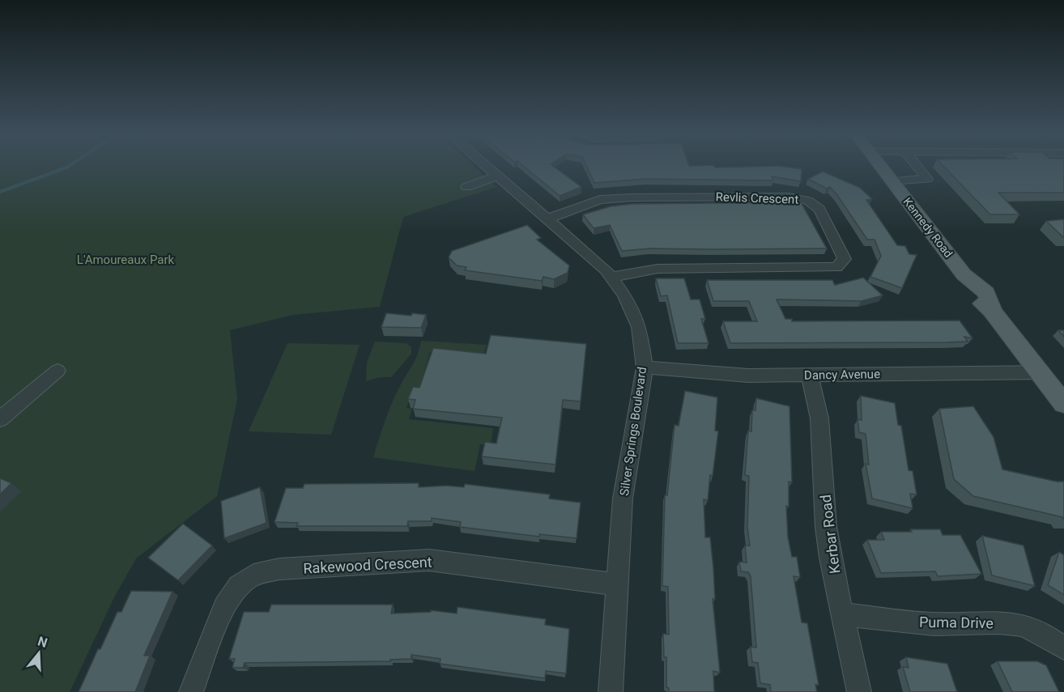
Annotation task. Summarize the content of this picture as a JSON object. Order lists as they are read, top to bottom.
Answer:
{
  "streets": {
    "main road": ["Kennedy Road"],
    "street": [
      "Revlis Crescent",
      "Dancy Avenue",
      "Silver Springs Boulevard",
      "Kerbar Road",
      "Rakewood Crescent",
      "Puma Drive"
    ]
  },
  "crossings": [
    ["Revlis Crescent", "Silver Springs Boulevard"],
    ["Kennedy Road", "Dancy Avenue"],
    ["Dancy Avenue", "Silver Springs Boulevard"],
    ["Dancy Avenue", "Kerbar Road"],
    ["Silver Springs Boulevard", "Rakewood Crescent"],
    ["Kerbar Road", "Puma Drive"]
  ],
  "parks": ["L'Amoureaux Park"],
  "north": "top"
}
